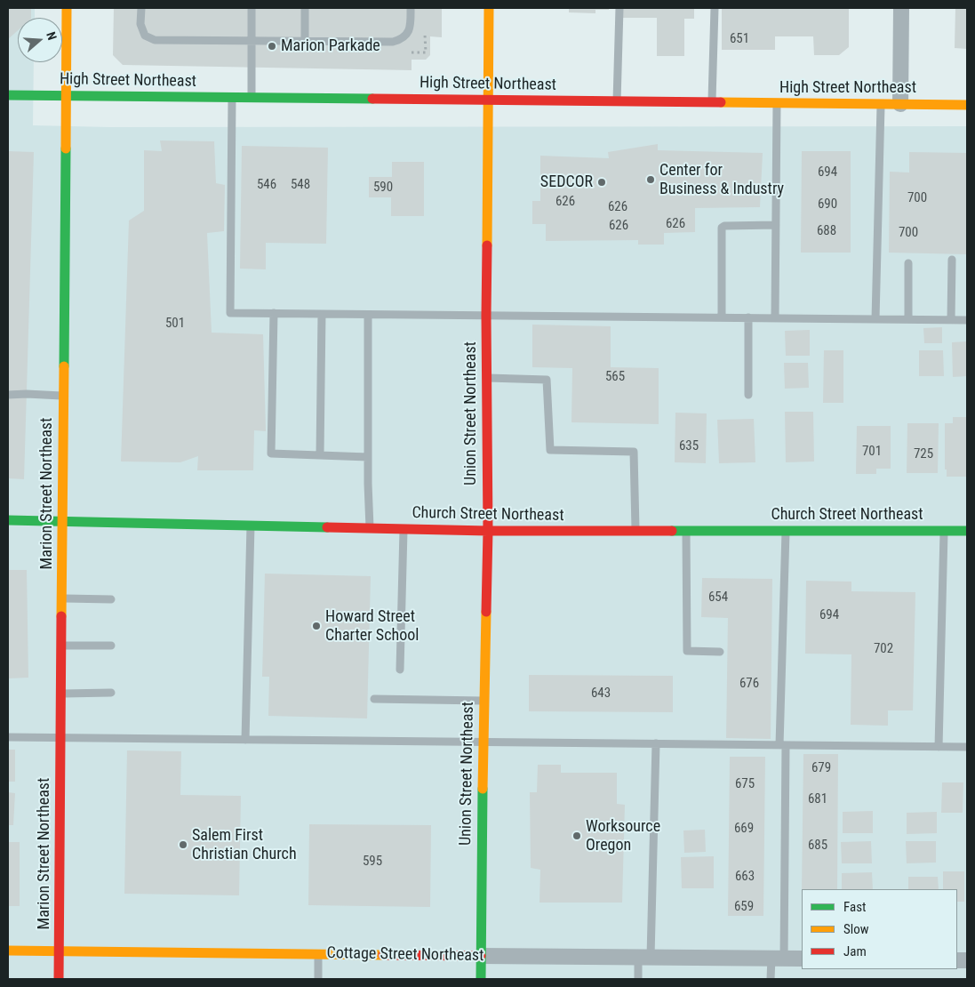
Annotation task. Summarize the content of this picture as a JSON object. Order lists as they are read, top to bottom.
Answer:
{
  "streets": {
    "street": [
      "High Street Northeast",
      "Union Street Northeast",
      "Marion Street Northeast",
      "Church Street Northeast",
      "Cottage Street Northeast"
    ]
  },
  "crossings": [
    ["High Street Northeast", "Union Street Northeast"],
    ["High Street Northeast", "Marion Street Northeast"],
    ["Union Street Northeast", "Church Street Northeast"],
    ["Union Street Northeast", "Cottage Street Northeast"],
    ["Marion Street Northeast", "Church Street Northeast"],
    ["Marion Street Northeast", "Cottage Street Northeast"]
  ],
  "places": [
    "Marion Parkade",
    "Center for Business & Industry",
    "SEDCOR",
    "Howard Street Charter School",
    "Worksource Oregon",
    "Salem First Christian Church"
  ],
  "house_numbers": [
    "651",
    "694",
    "546",
    "548",
    "590",
    "700",
    "626",
    "690",
    "626",
    "626",
    "626",
    "688",
    "700",
    "501",
    "565",
    "635",
    "701",
    "725",
    "654",
    "694",
    "702",
    "676",
    "643",
    "679",
    "675",
    "681",
    "669",
    "685",
    "595",
    "663",
    "659"
  ],
  "legend": ["Fast", "Slow", "Jam"],
  "north": "right"
}
